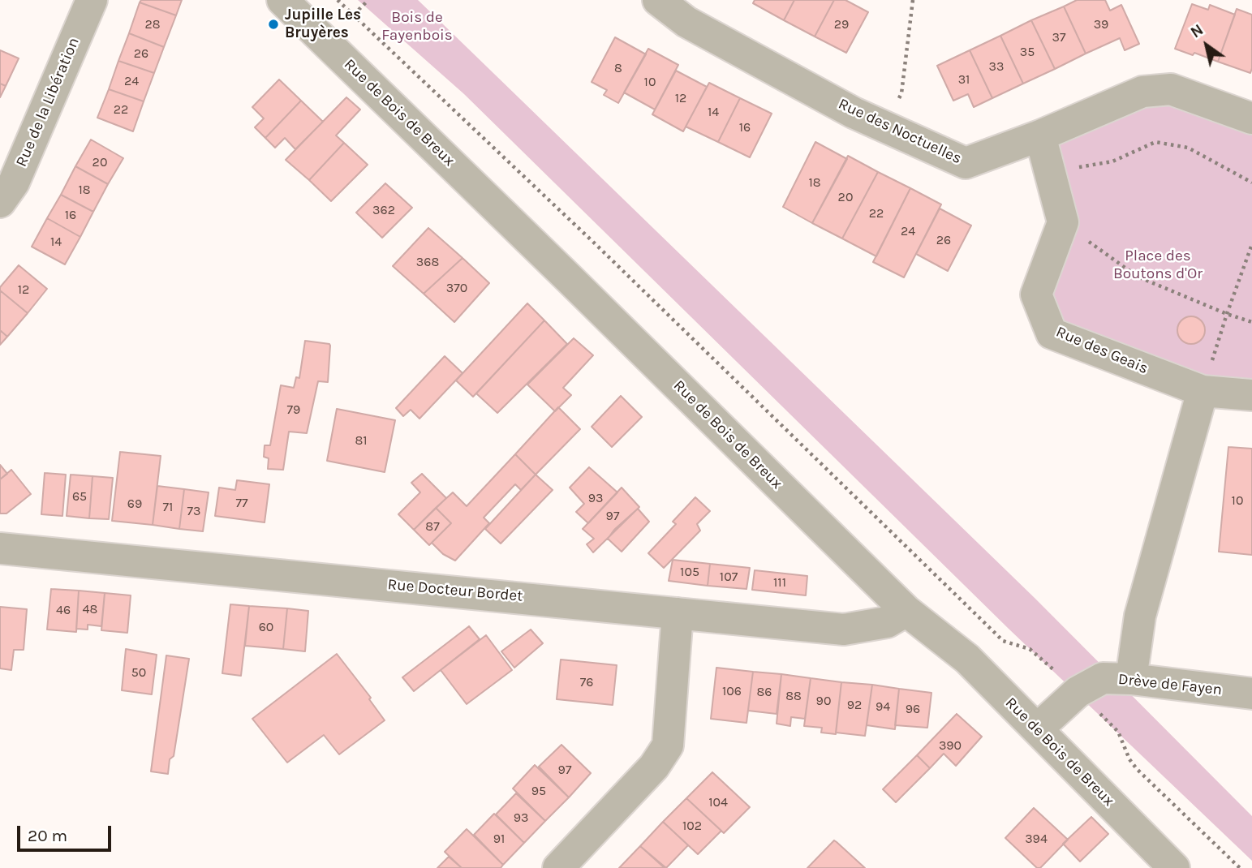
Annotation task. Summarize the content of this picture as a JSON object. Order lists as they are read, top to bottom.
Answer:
{
  "streets": {
    "street": [
      "Rue de la Libération",
      "Rue de Bois de Breux",
      "Rue des Noctuelles",
      "Rue des Geais",
      "Rue Docteur Bordet",
      "Drève de Fayen"
    ]
  },
  "crossings": [
    ["Rue de Bois de Breux", "Rue Docteur Bordet"],
    ["Rue de Bois de Breux", "Drève de Fayen"]
  ],
  "parks": ["Bois de Fayenbois", "Place des Boutons d'Or"],
  "places": ["Jupille Les Bruyères"],
  "house_numbers": [
    "28",
    "29",
    "39",
    "37",
    "35",
    "26",
    "33",
    "8",
    "31",
    "24",
    "10",
    "12",
    "22",
    "14",
    "16",
    "20",
    "18",
    "18",
    "20",
    "362",
    "22",
    "16",
    "24",
    "26",
    "14",
    "368",
    "370",
    "12",
    "79",
    "81",
    "65",
    "93",
    "10",
    "77",
    "69",
    "71",
    "73",
    "97",
    "87",
    "105",
    "107",
    "111",
    "48",
    "46",
    "60",
    "50",
    "76",
    "106",
    "86",
    "88",
    "90",
    "92",
    "94",
    "96",
    "390",
    "97",
    "95",
    "104",
    "93",
    "102",
    "91",
    "394"
  ],
  "scale_bar": "20 m",
  "north": "top left"
}
